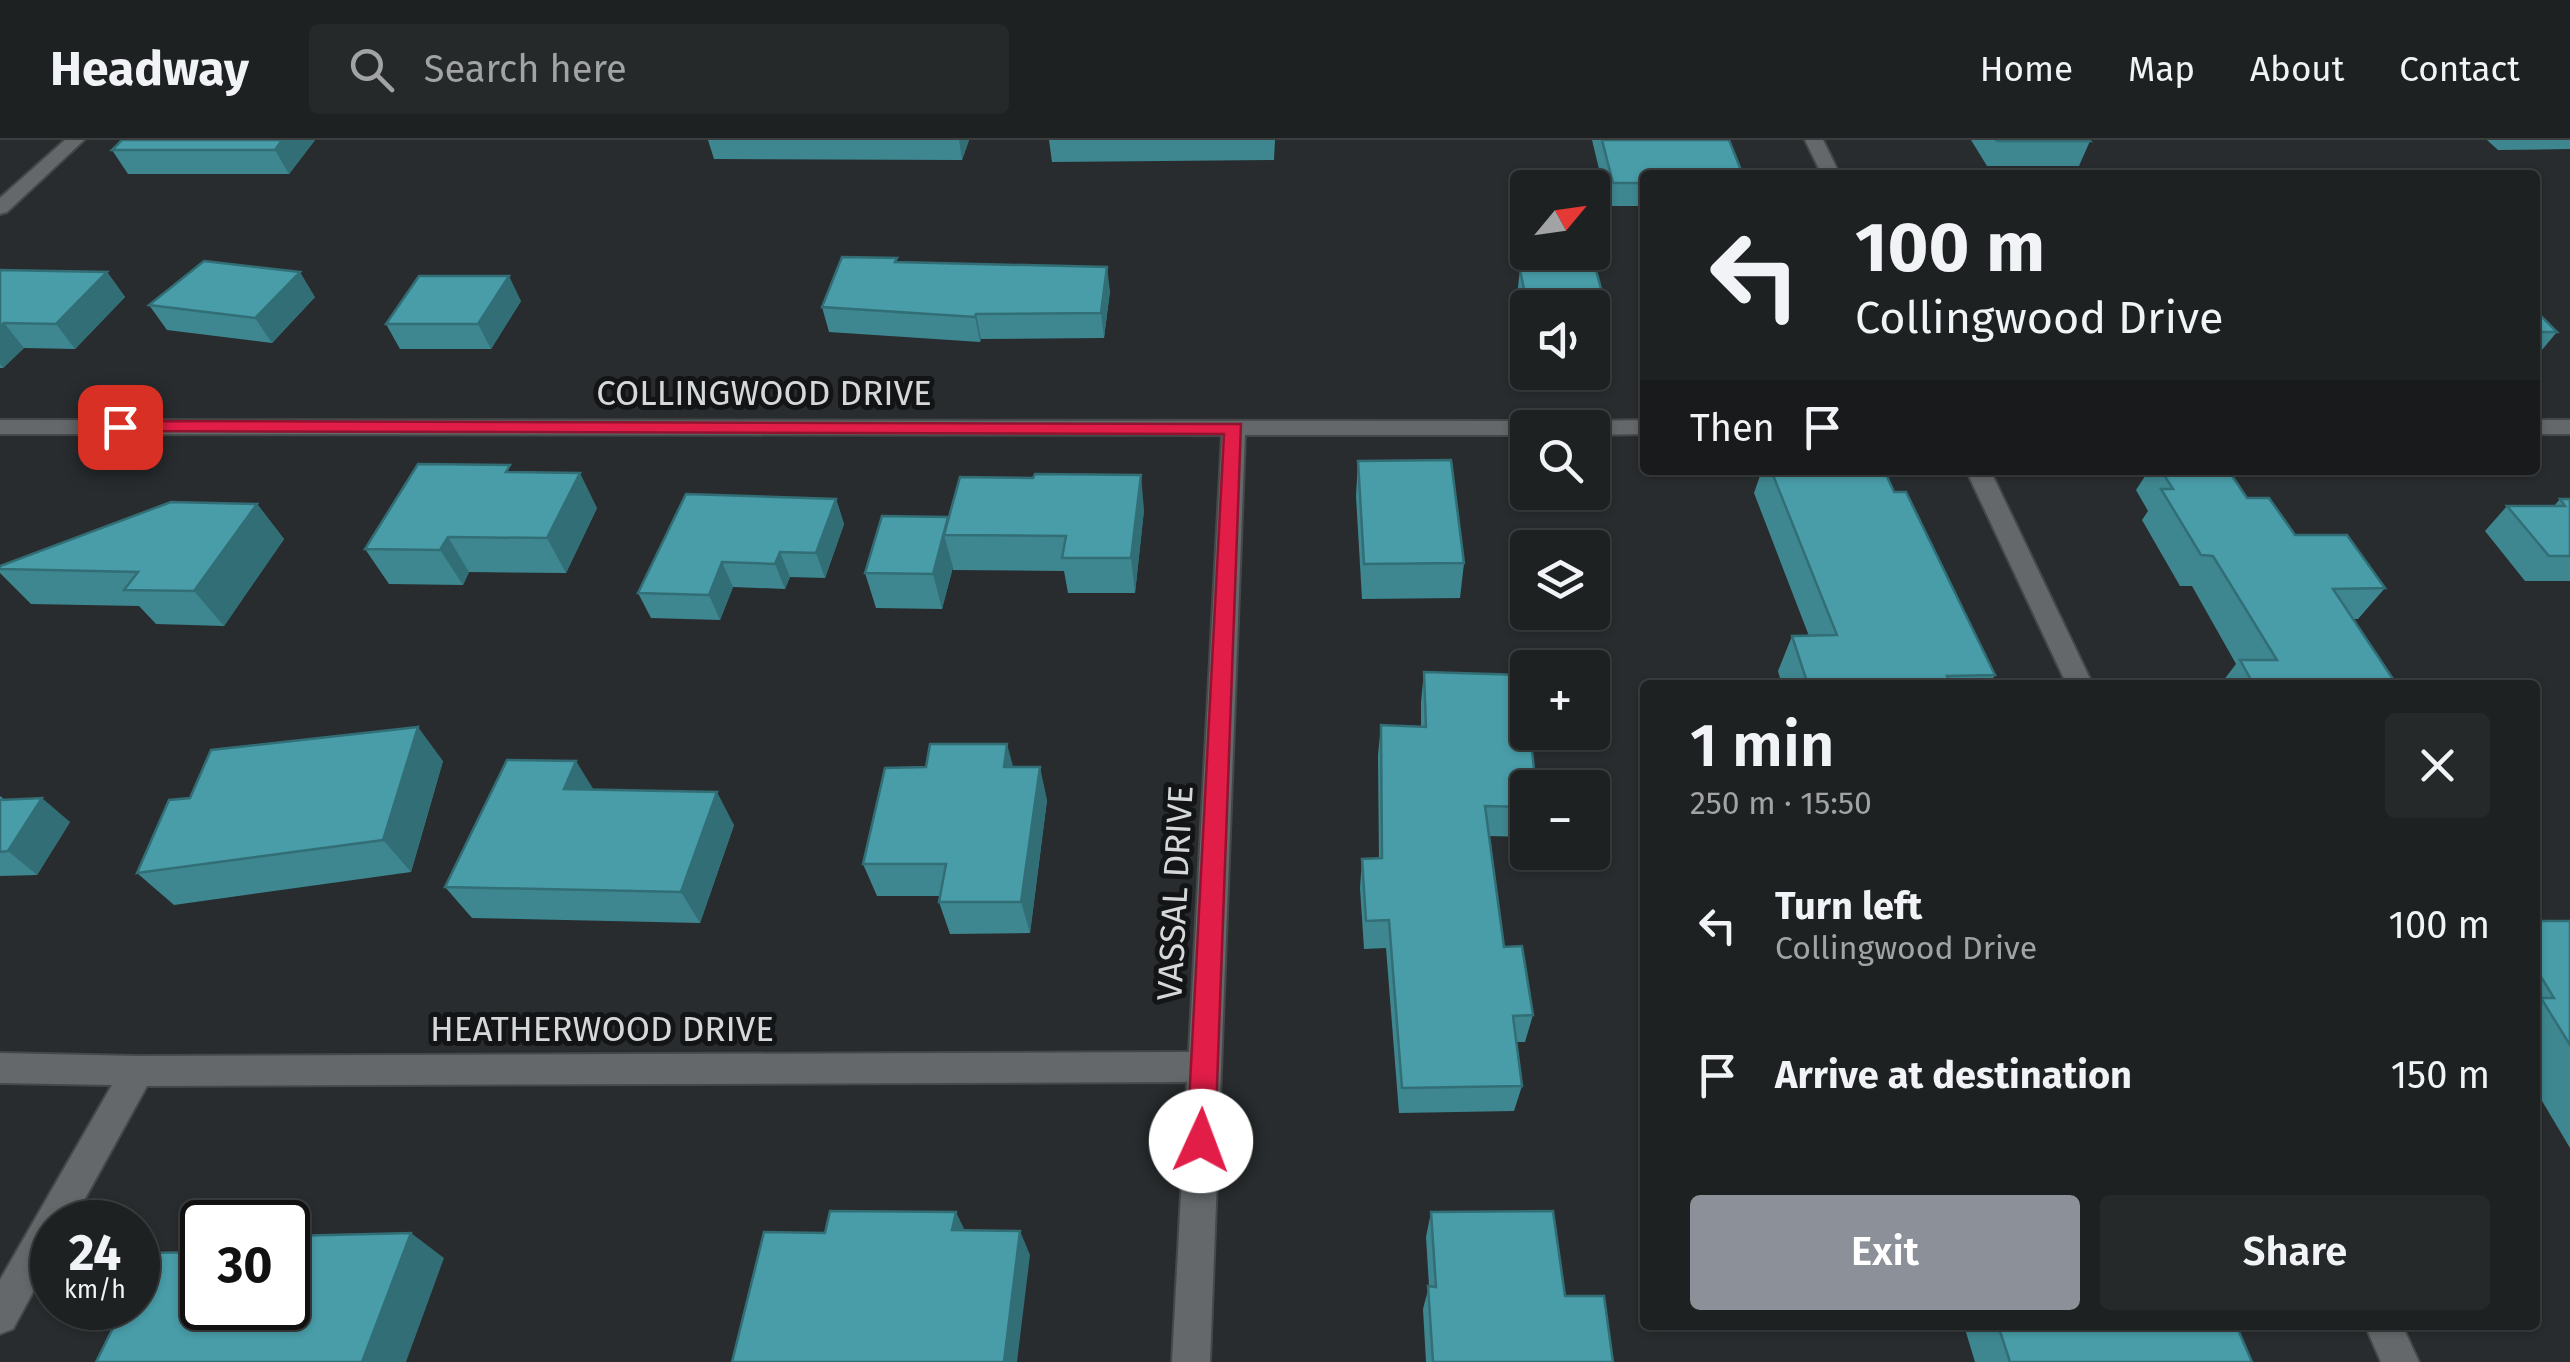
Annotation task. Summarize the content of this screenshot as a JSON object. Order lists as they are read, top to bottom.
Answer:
{
  "streets": {
    "street": ["COLLINGWOOD DRIVE", "VASSAL DRIVE", "HEATHERWOOD DRIVE"]
  },
  "crossings": [
    ["COLLINGWOOD DRIVE", "VASSAL DRIVE"],
    ["VASSAL DRIVE", "HEATHERWOOD DRIVE"]
  ],
  "north": "top right",
  "page": {
    "header": "Headway",
    "search": "Search here",
    "nav": [
      "Home",
      "Map",
      "About",
      "Contact"
    ],
    "map_buttons": ["+", "−"],
    "turn": ["100 m", "Collingwood Drive"],
    "then": "Then",
    "heading": ["1 min", "250 m · 15:50"],
    "list": [
      {
        "name": "Turn left",
        "note": "Collingwood Drive",
        "value": "100 m"
      },
      {
        "name": "Arrive at destination",
        "value": "150 m"
      }
    ],
    "buttons": ["Exit", "Share"],
    "speed": "24 km/h",
    "limit": "30"
  }
}
